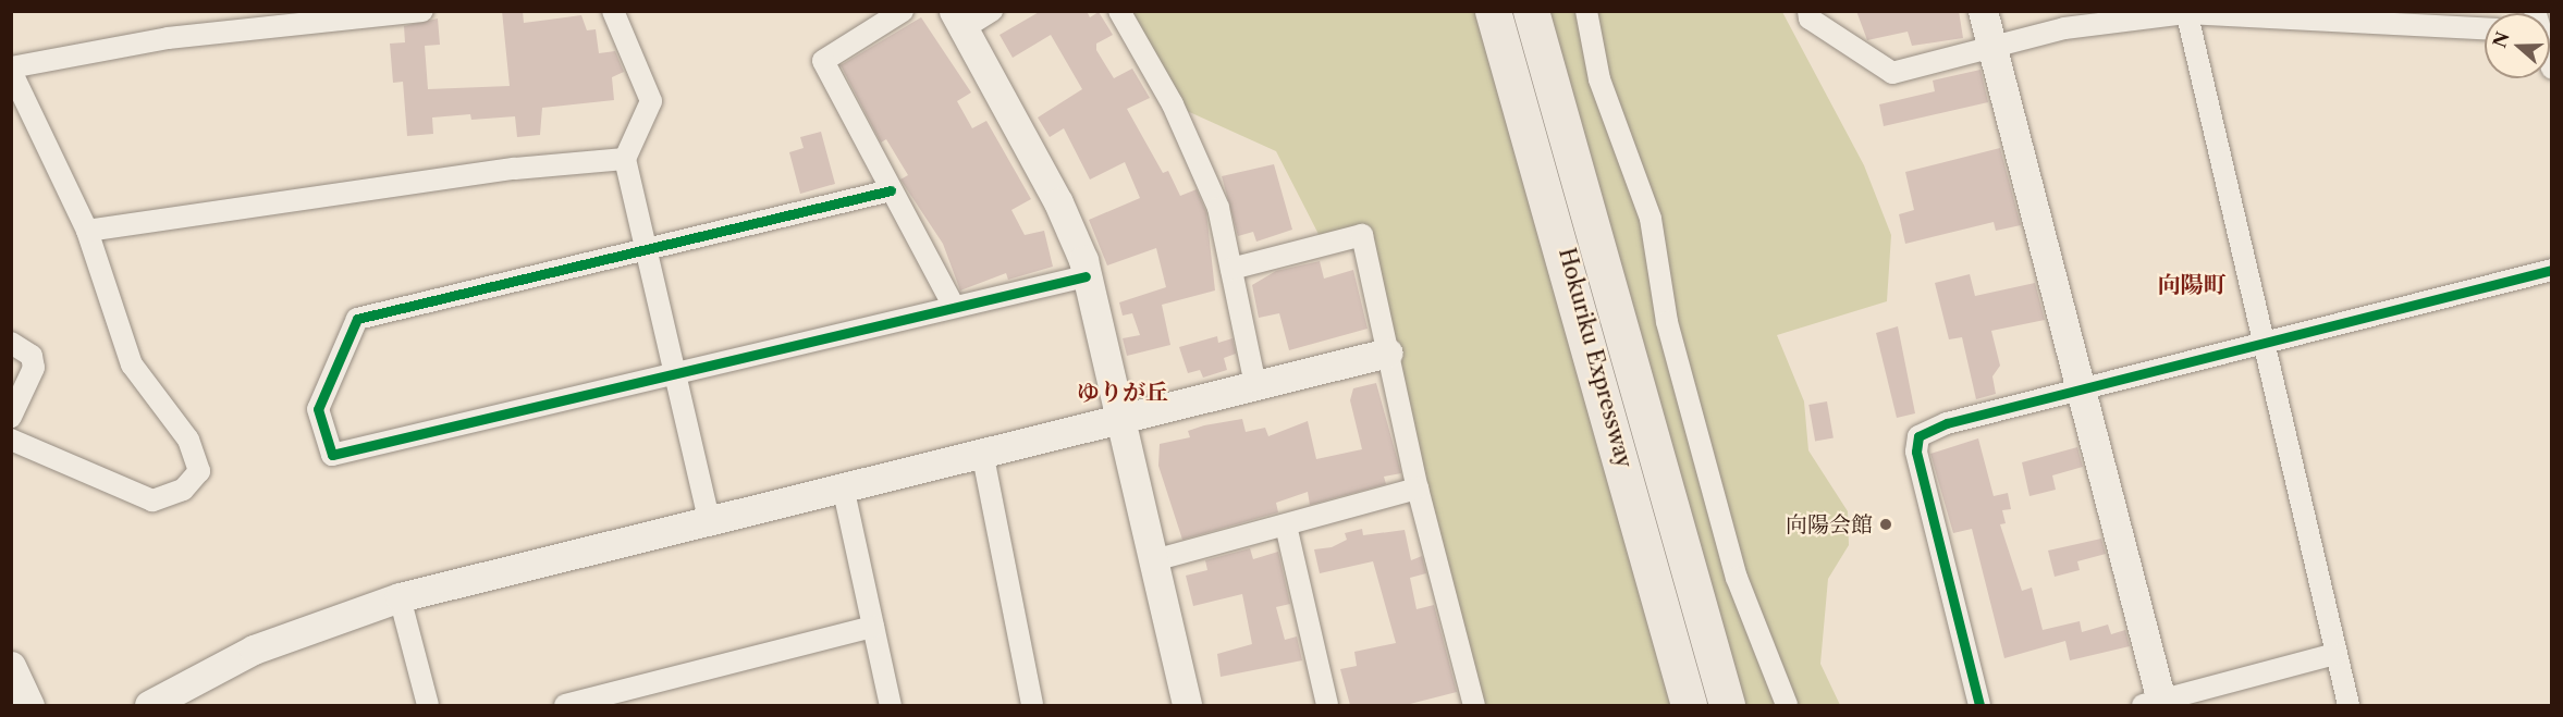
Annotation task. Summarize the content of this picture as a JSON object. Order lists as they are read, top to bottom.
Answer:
{
  "streets": {
    "highway": ["Hokuriku Expressway"]
  },
  "districts": ["向陽町", "ゆりが丘"],
  "places": ["向陽会館"],
  "north": "left"
}
